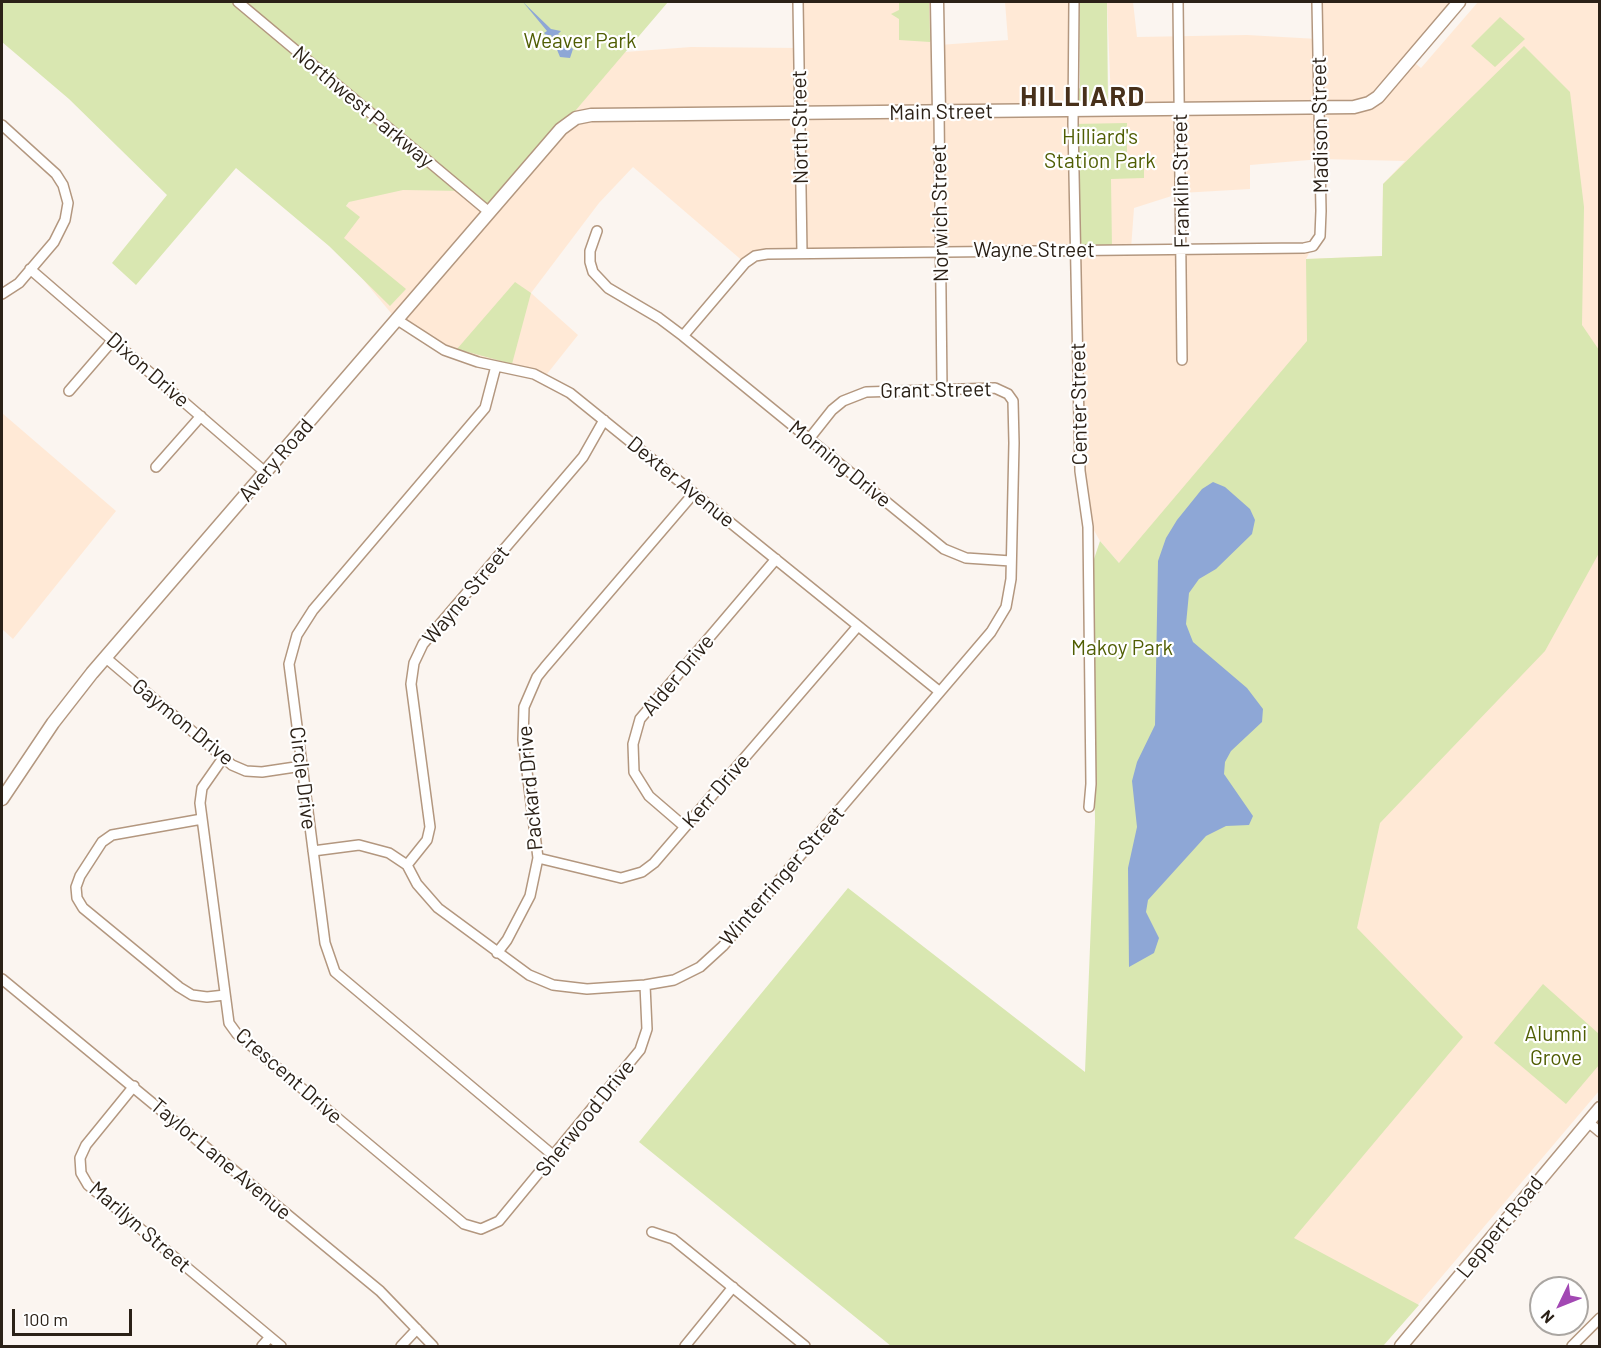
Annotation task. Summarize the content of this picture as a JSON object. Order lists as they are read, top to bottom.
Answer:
{
  "streets": {
    "main road": [
      "Main Street",
      "Norwich Street",
      "Avery Road",
      "Leppert Road"
    ],
    "street": [
      "Northwest Parkway",
      "Madison Street",
      "North Street",
      "Franklin Street",
      "Wayne Street",
      "Dixon Drive",
      "Grant Street",
      "Center Street",
      "Morning Drive",
      "Dexter Avenue",
      "Alder Drive",
      "Gaymon Drive",
      "Circle Drive",
      "Packard Drive",
      "Kerr Drive",
      "Winterringer Street",
      "Crescent Drive",
      "Sherwood Drive",
      "Taylor Lane Avenue",
      "Marilyn Street"
    ]
  },
  "crossings": [
    ["Northwest Parkway", "Avery Road"],
    ["Main Street", "Madison Street"],
    ["Main Street", "North Street"],
    ["Main Street", "Franklin Street"],
    ["Main Street", "Norwich Street"],
    ["Main Street", "Center Street"],
    ["Main Street", "Avery Road"],
    ["Madison Street", "Wayne Street"],
    ["North Street", "Wayne Street"],
    ["Franklin Street", "Wayne Street"],
    ["Norwich Street", "Wayne Street"],
    ["Norwich Street", "Grant Street"],
    ["Wayne Street", "Center Street"],
    ["Wayne Street", "Morning Drive"],
    ["Wayne Street", "Dexter Avenue"],
    ["Wayne Street", "Winterringer Street"],
    ["Dixon Drive", "Avery Road"],
    ["Grant Street", "Morning Drive"],
    ["Grant Street", "Winterringer Street"],
    ["Avery Road", "Dexter Avenue"],
    ["Avery Road", "Gaymon Drive"],
    ["Morning Drive", "Winterringer Street"],
    ["Dexter Avenue", "Alder Drive"],
    ["Dexter Avenue", "Circle Drive"],
    ["Dexter Avenue", "Packard Drive"],
    ["Dexter Avenue", "Kerr Drive"],
    ["Dexter Avenue", "Winterringer Street"],
    ["Alder Drive", "Kerr Drive"],
    ["Gaymon Drive", "Circle Drive"],
    ["Gaymon Drive", "Crescent Drive"],
    ["Circle Drive", "Sherwood Drive"],
    ["Packard Drive", "Kerr Drive"],
    ["Packard Drive", "Winterringer Street"],
    ["Winterringer Street", "Sherwood Drive"],
    ["Crescent Drive", "Sherwood Drive"],
    ["Taylor Lane Avenue", "Marilyn Street"]
  ],
  "districts": ["HILLIARD"],
  "parks": [
    "Weaver Park",
    "Hilliard's Station Park",
    "Makoy Park",
    "Alumni Grove"
  ],
  "scale_bar": "100 m",
  "north": "bottom left"
}
